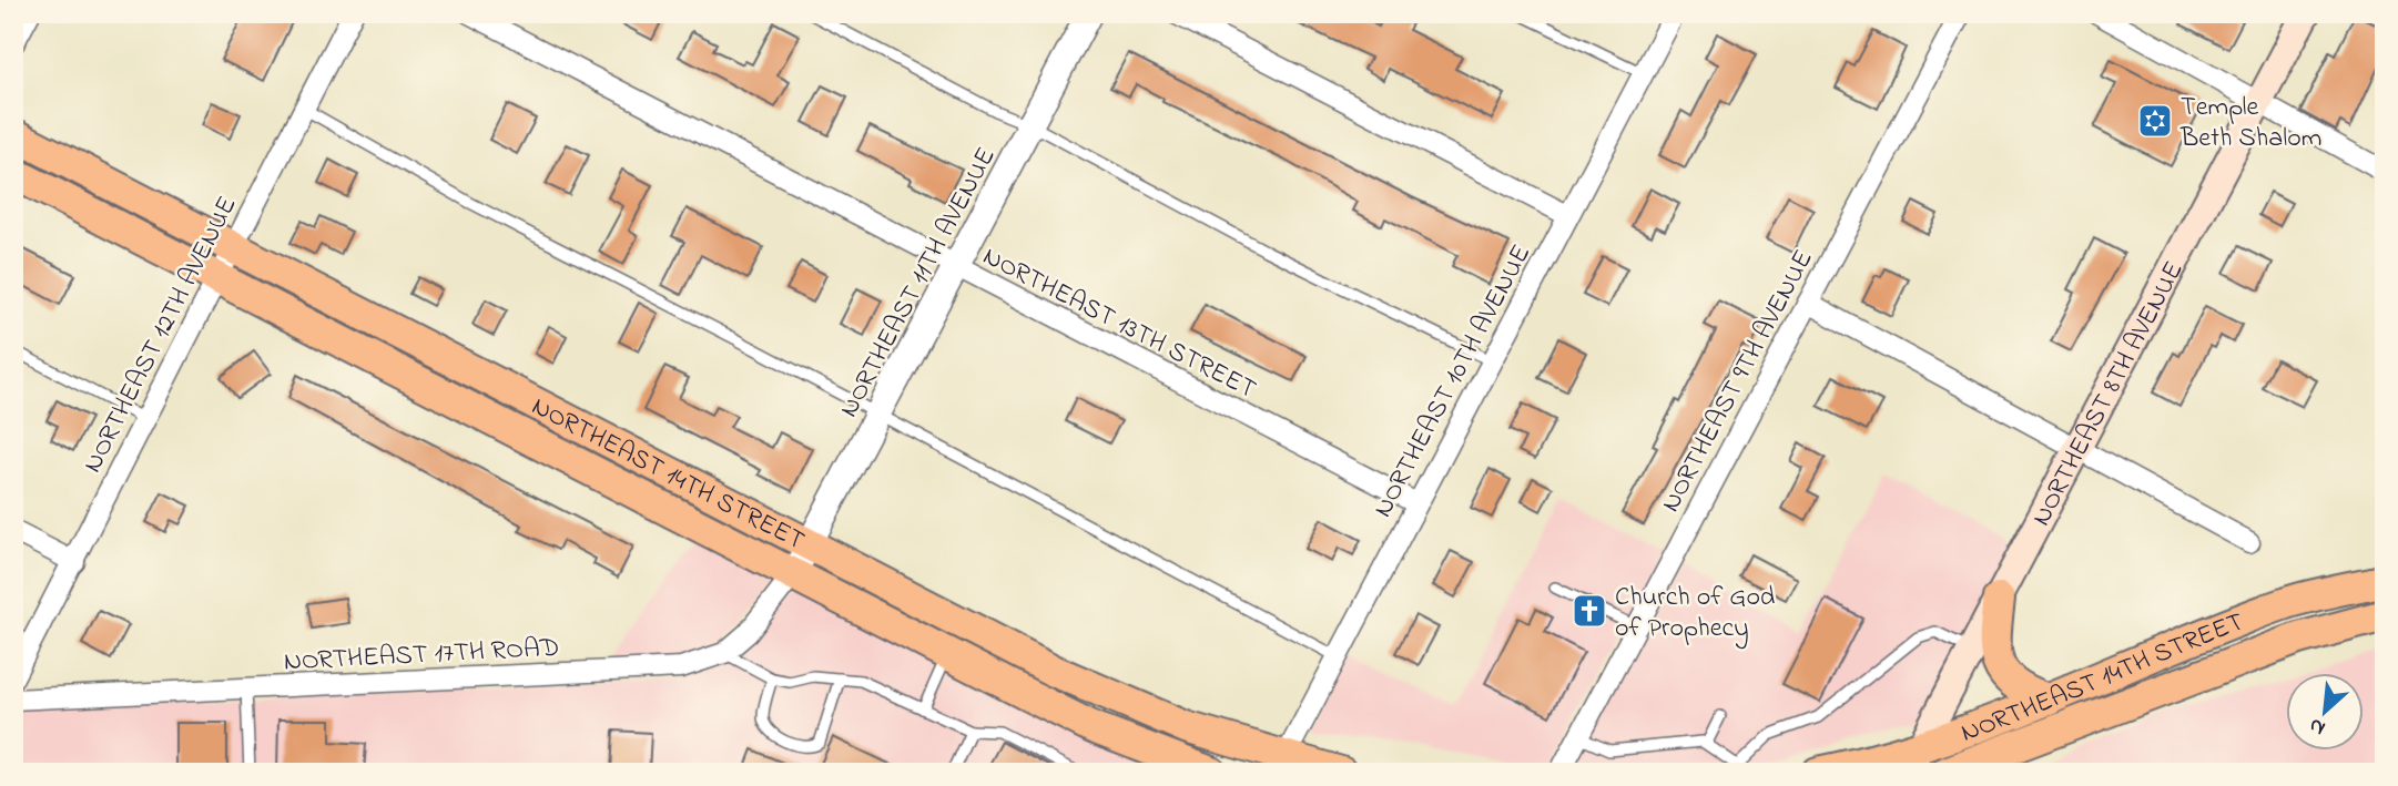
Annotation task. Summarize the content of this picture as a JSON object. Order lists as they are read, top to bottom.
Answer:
{
  "streets": {
    "main road": ["NORTHEAST 8TH AVENUE", "NORTHEAST 14TH STREET"],
    "street": [
      "NORTHEAST 11TH AVENUE",
      "NORTHEAST 13TH STREET",
      "NORTHEAST 12TH AVENUE",
      "NORTHEAST 10TH AVENUE",
      "NORTHEAST 9TH AVENUE",
      "NORTHEAST 17TH ROAD"
    ]
  },
  "crossings": [
    ["NORTHEAST 11TH AVENUE", "NORTHEAST 13TH STREET"],
    ["NORTHEAST 11TH AVENUE", "NORTHEAST 14TH STREET"],
    ["NORTHEAST 11TH AVENUE", "NORTHEAST 17TH ROAD"],
    ["NORTHEAST 13TH STREET", "NORTHEAST 10TH AVENUE"],
    ["NORTHEAST 12TH AVENUE", "NORTHEAST 14TH STREET"],
    ["NORTHEAST 10TH AVENUE", "NORTHEAST 14TH STREET"],
    ["NORTHEAST 8TH AVENUE", "NORTHEAST 14TH STREET"],
    ["NORTHEAST 14TH STREET", "NORTHEAST 17TH ROAD"]
  ],
  "places": {
    "synagogue": ["Temple Beth Shalom"],
    "church": ["Church of God of Prophecy"]
  },
  "north": "bottom left"
}
